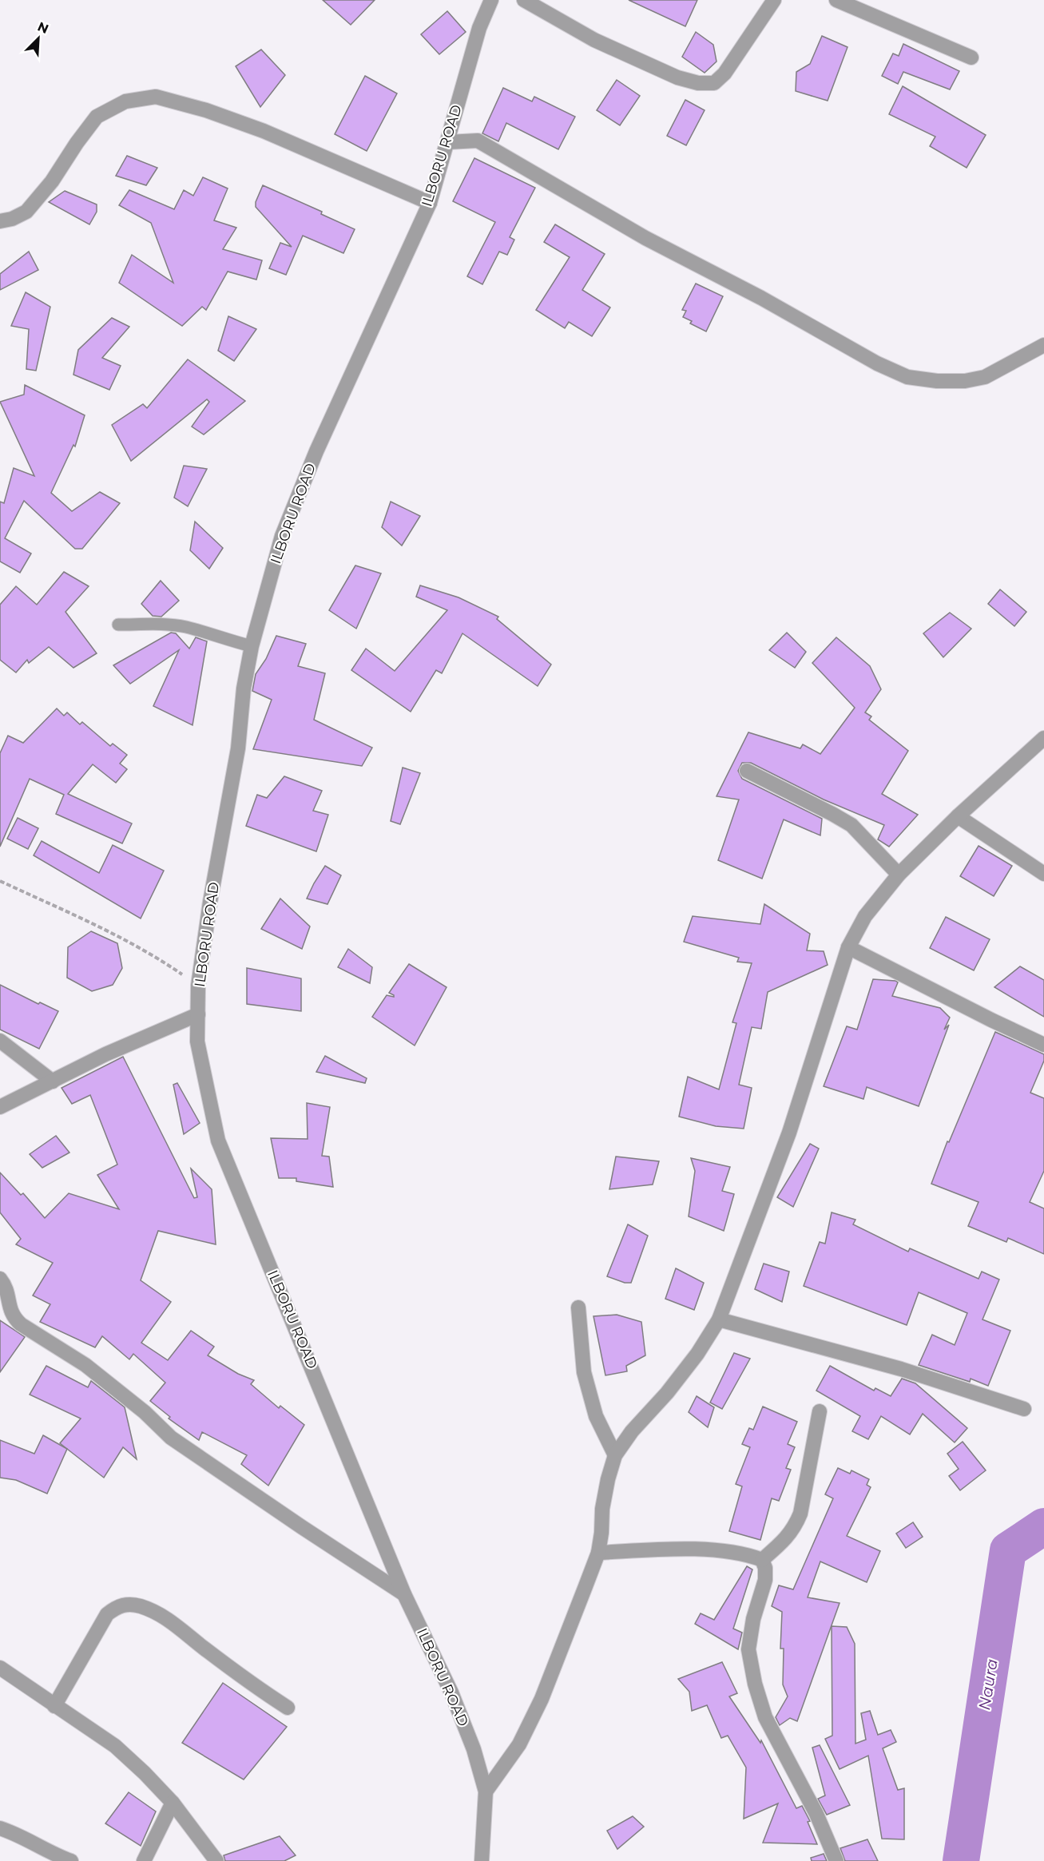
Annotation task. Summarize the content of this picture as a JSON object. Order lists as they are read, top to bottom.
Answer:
{
  "streets": {
    "street": ["ILBORU ROAD"]
  },
  "water": ["Naura"],
  "north": "top right"
}
